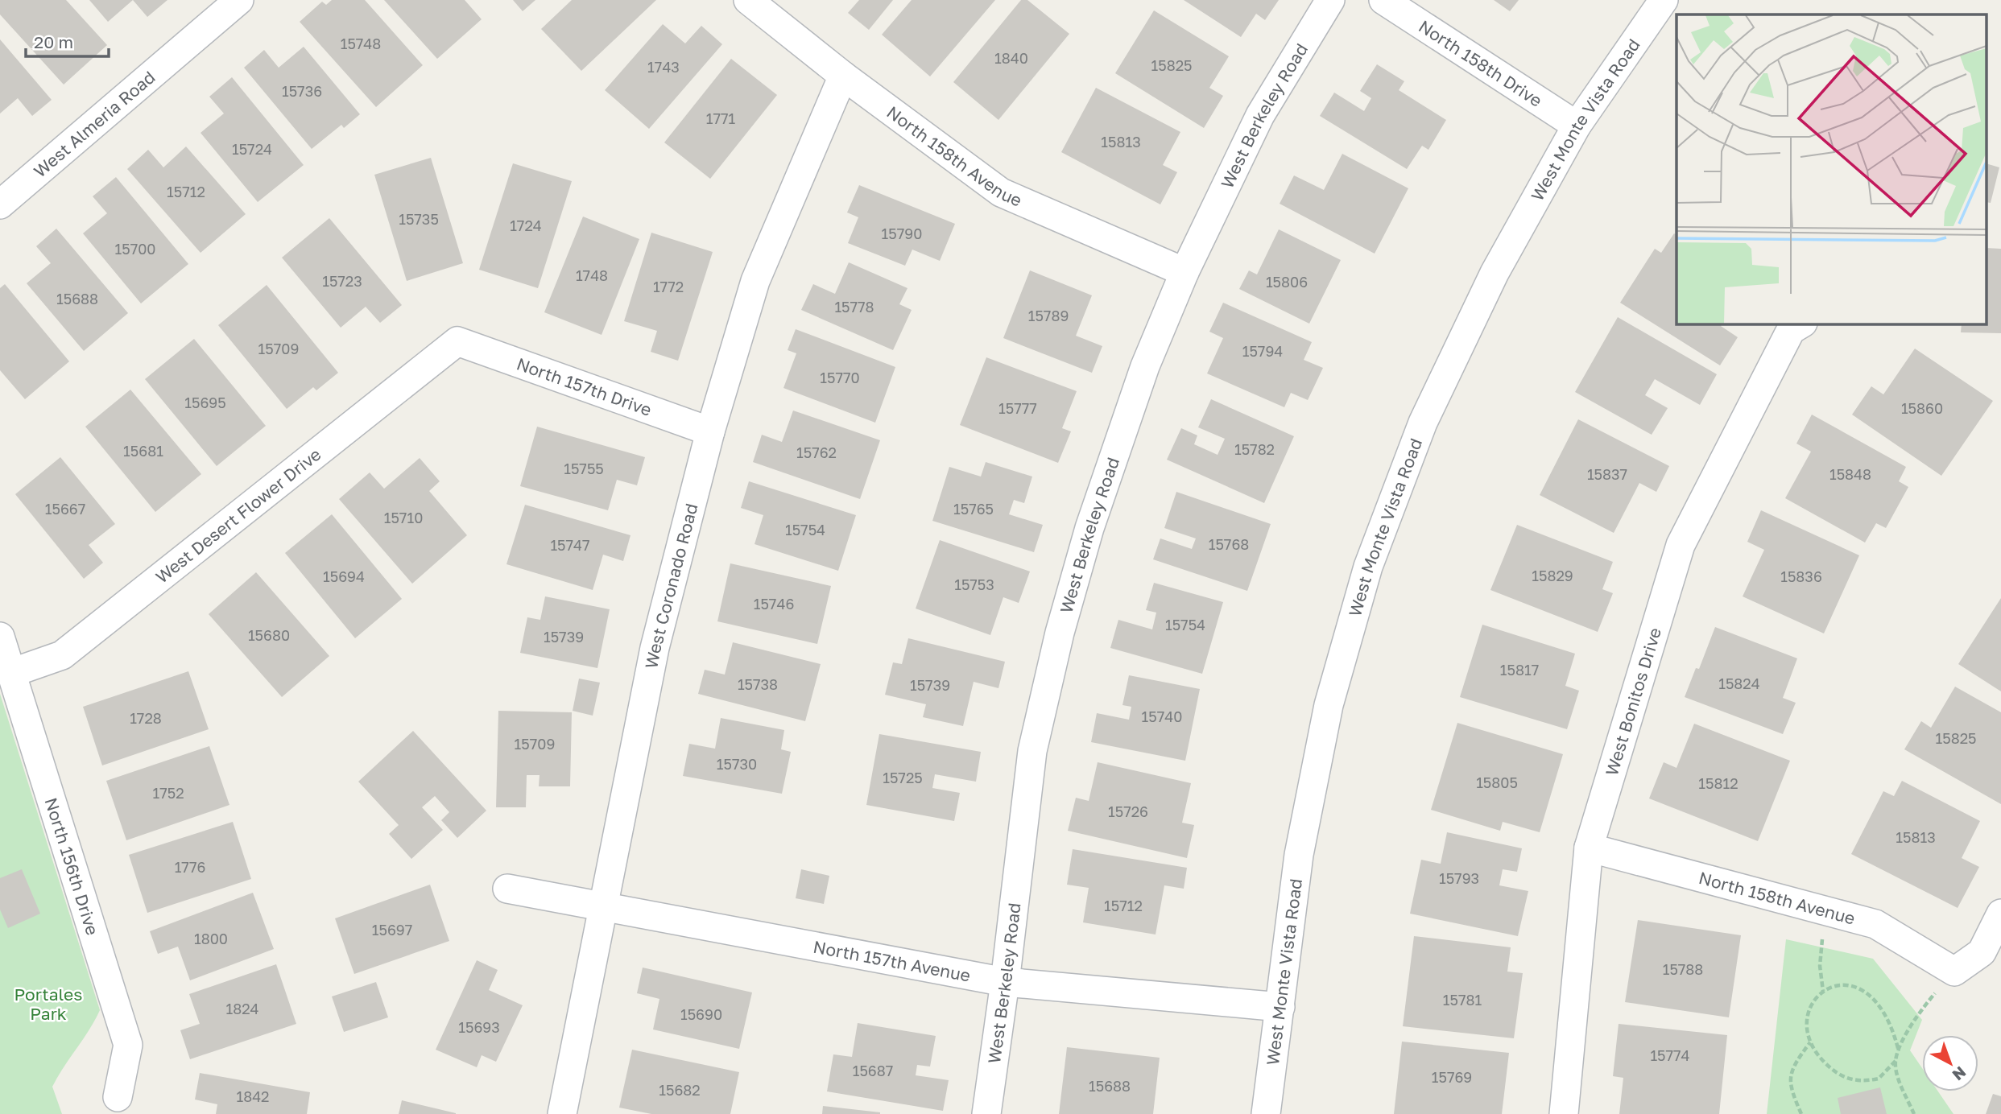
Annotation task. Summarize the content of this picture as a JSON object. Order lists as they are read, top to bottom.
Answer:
{
  "streets": {
    "street": [
      "North 158th Drive",
      "West Berkeley Road",
      "West Monte Vista Road",
      "West Almeria Road",
      "North 158th Avenue",
      "North 157th Drive",
      "West Desert Flower Drive",
      "West Coronado Road",
      "West Bonitos Drive",
      "North 156th Drive",
      "North 157th Avenue"
    ]
  },
  "crossings": [
    ["North 158th Drive", "West Monte Vista Road"],
    ["West Berkeley Road", "North 158th Avenue"],
    ["West Berkeley Road", "North 157th Avenue"],
    ["West Monte Vista Road", "North 157th Avenue"],
    ["North 158th Avenue", "West Coronado Road"],
    ["North 158th Avenue", "West Bonitos Drive"],
    ["North 157th Drive", "West Desert Flower Drive"],
    ["North 157th Drive", "West Coronado Road"],
    ["West Desert Flower Drive", "North 156th Drive"],
    ["West Coronado Road", "North 157th Avenue"]
  ],
  "parks": ["Portales Park"],
  "house_numbers": [
    "15748",
    "1840",
    "15825",
    "1743",
    "15736",
    "1771",
    "15813",
    "15724",
    "15712",
    "15735",
    "1724",
    "15790",
    "15700",
    "1748",
    "15723",
    "15806",
    "1772",
    "15688",
    "15778",
    "15789",
    "15709",
    "15794",
    "15770",
    "15695",
    "15777",
    "15860",
    "15782",
    "15681",
    "15762",
    "15755",
    "15837",
    "15848",
    "15667",
    "15765",
    "15710",
    "15754",
    "15768",
    "15747",
    "15829",
    "15694",
    "15836",
    "15753",
    "15746",
    "15754",
    "15680",
    "15739",
    "15817",
    "15824",
    "15738",
    "15739",
    "15740",
    "1728",
    "15825",
    "15709",
    "15730",
    "15725",
    "15805",
    "15812",
    "1752",
    "15726",
    "15813",
    "1776",
    "15793",
    "15712",
    "15697",
    "1800",
    "15788",
    "15781",
    "1824",
    "15690",
    "15693",
    "15774",
    "15687",
    "15769",
    "15688",
    "15682",
    "1842"
  ],
  "scale_bar": "20 m",
  "north": "bottom right"
}
